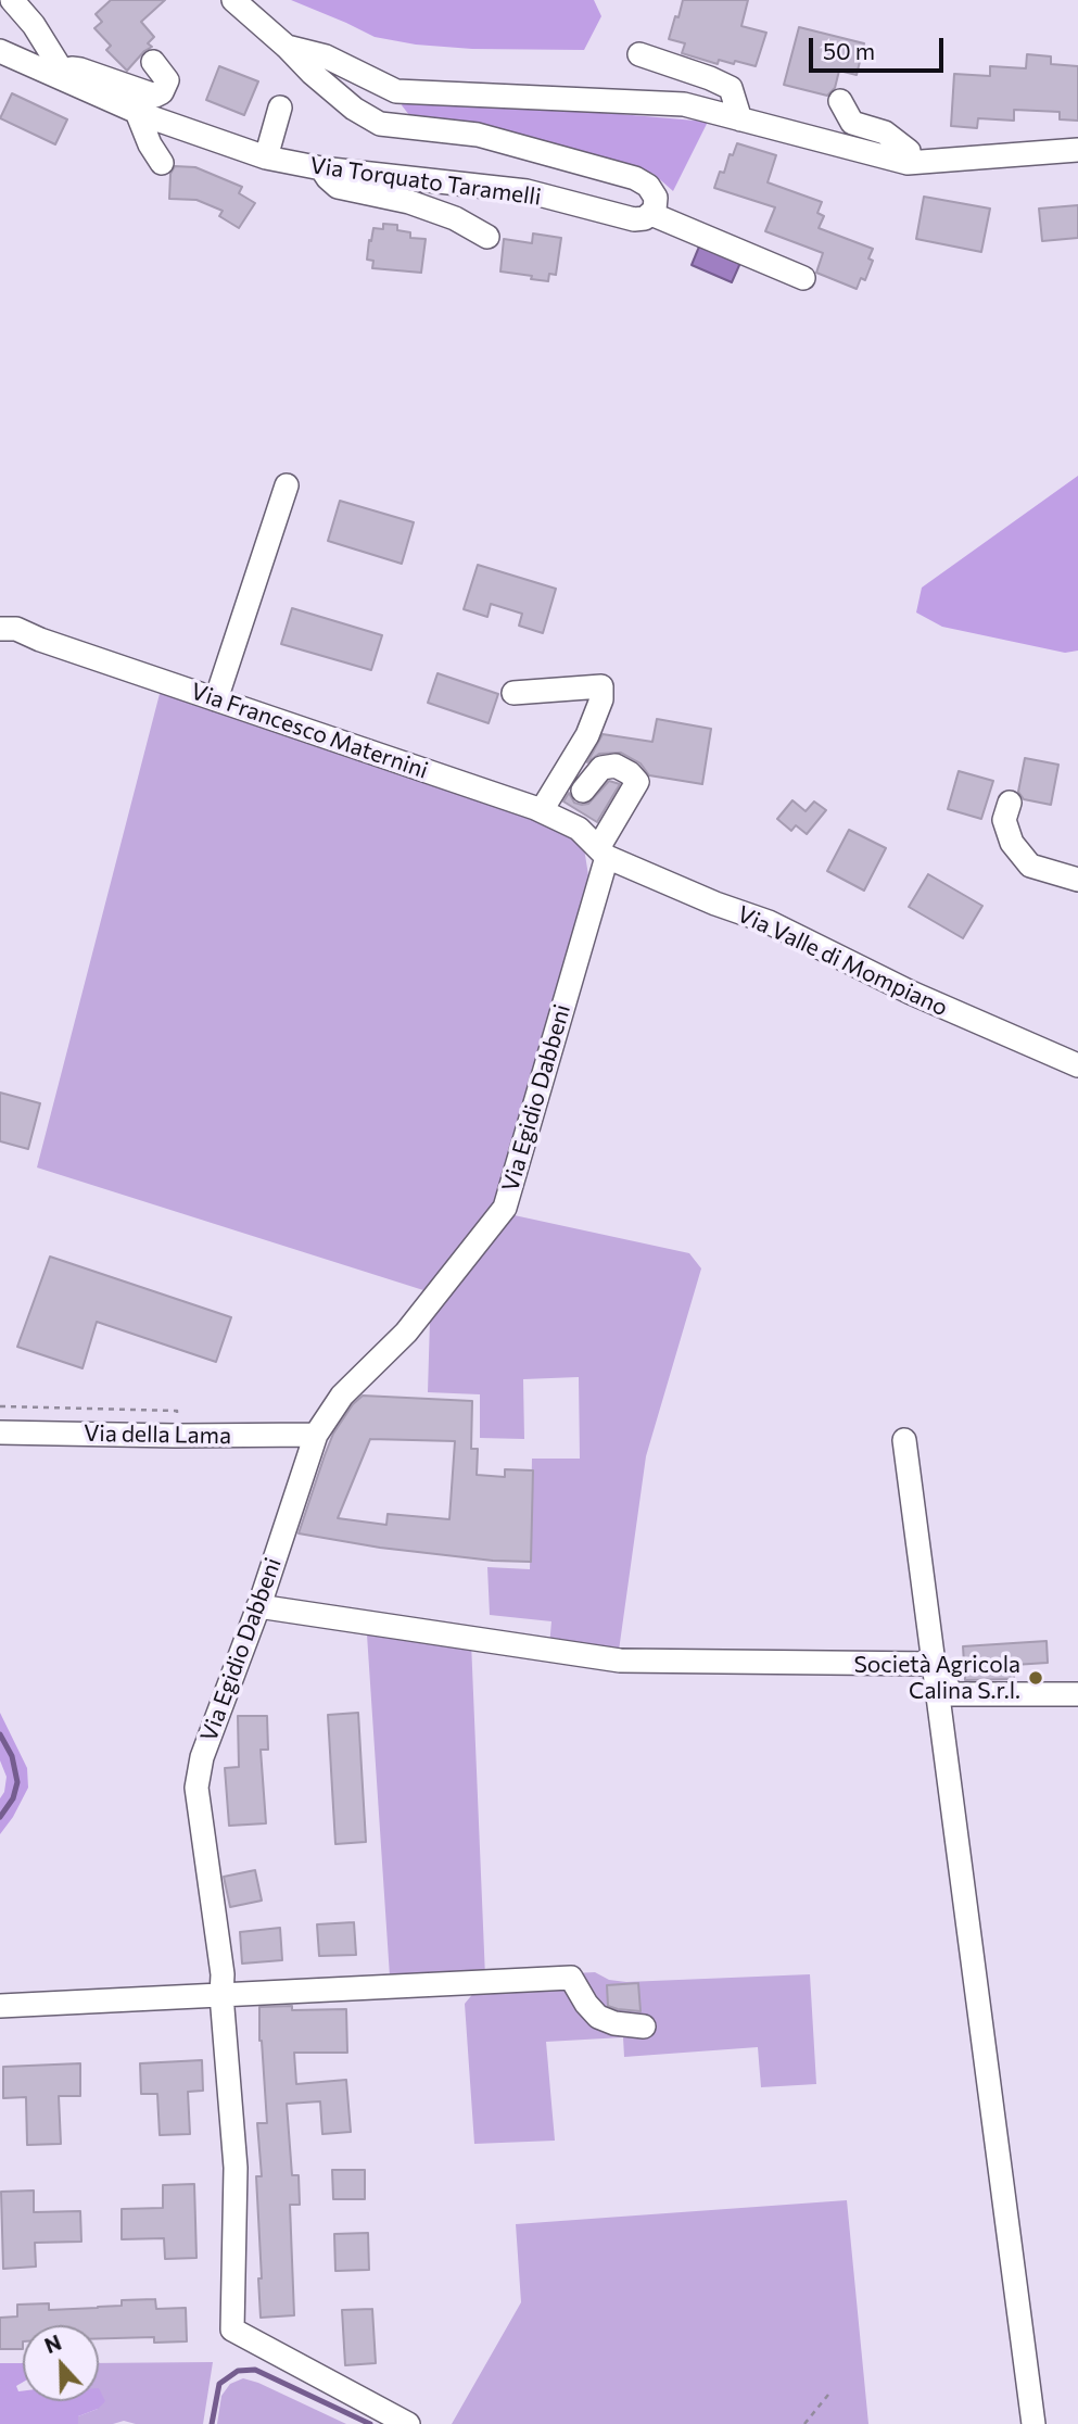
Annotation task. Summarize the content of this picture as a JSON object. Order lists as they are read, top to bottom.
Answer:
{
  "streets": {
    "street": [
      "Via Torquato Taramelli",
      "Via Francesco Maternini",
      "Via Valle di Mompiano",
      "Via Egidio Dabbeni",
      "Via della Lama"
    ]
  },
  "crossings": [
    ["Via Francesco Maternini", "Via Valle di Mompiano"],
    ["Via Francesco Maternini", "Via Egidio Dabbeni"],
    ["Via Valle di Mompiano", "Via Egidio Dabbeni"],
    ["Via Egidio Dabbeni", "Via della Lama"]
  ],
  "places": ["Società Agricola Calina S.r.l."],
  "scale_bar": "50 m",
  "north": "top"
}
